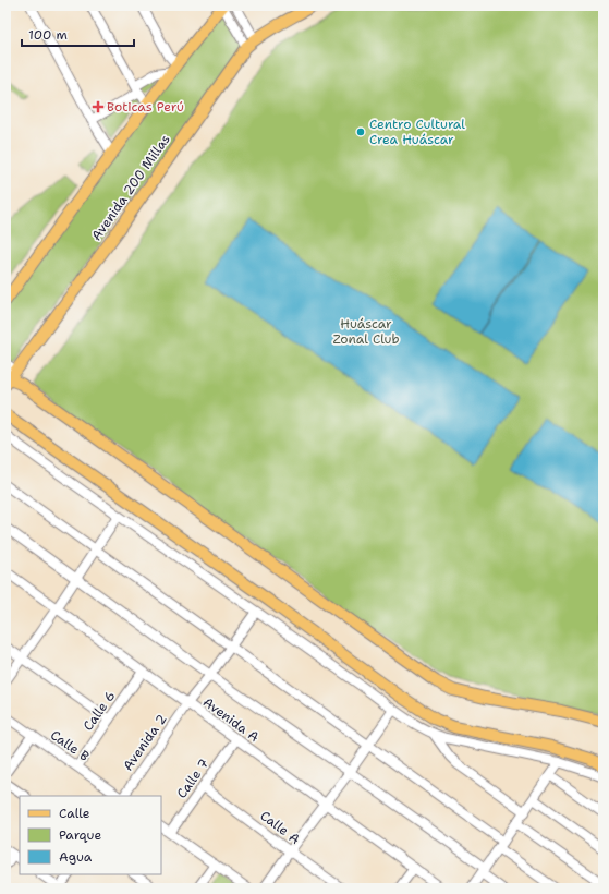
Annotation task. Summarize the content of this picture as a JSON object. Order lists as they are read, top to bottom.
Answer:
{
  "streets": {
    "main road": ["Avenida 200 Millas"],
    "street": [
      "Calle 6",
      "Avenida A",
      "Avenida 2",
      "Calle B",
      "Calle 7",
      "Calle A"
    ]
  },
  "crossings": [
    ["Calle 6", "Avenida A"],
    ["Calle 6", "Calle B"],
    ["Avenida A", "Avenida 2"],
    ["Avenida A", "Calle 7"],
    ["Calle 7", "Calle A"]
  ],
  "parks": ["Huáscar Zonal Club"],
  "places": {
    "health": ["Boticas Perú"],
    "other": ["Centro Cultural Crea Huáscar"]
  },
  "legend": ["Calle", "Parque", "Agua"],
  "scale_bar": "100 m"
}
